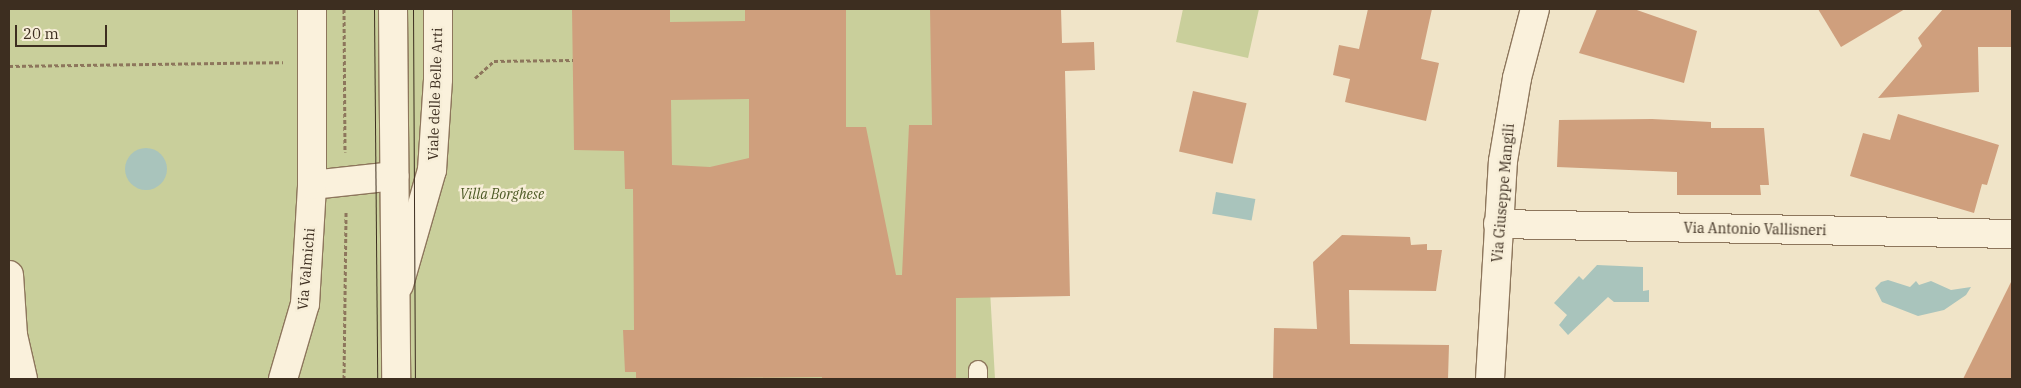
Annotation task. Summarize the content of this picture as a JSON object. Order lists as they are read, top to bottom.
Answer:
{
  "streets": {
    "street": [
      "Viale delle Belle Arti",
      "Via Giuseppe Mangili",
      "Via Antonio Vallisneri",
      "Via Valmichi"
    ]
  },
  "crossings": [
    ["Via Giuseppe Mangili", "Via Antonio Vallisneri"]
  ],
  "parks": ["Villa Borghese"],
  "scale_bar": "20 m"
}
